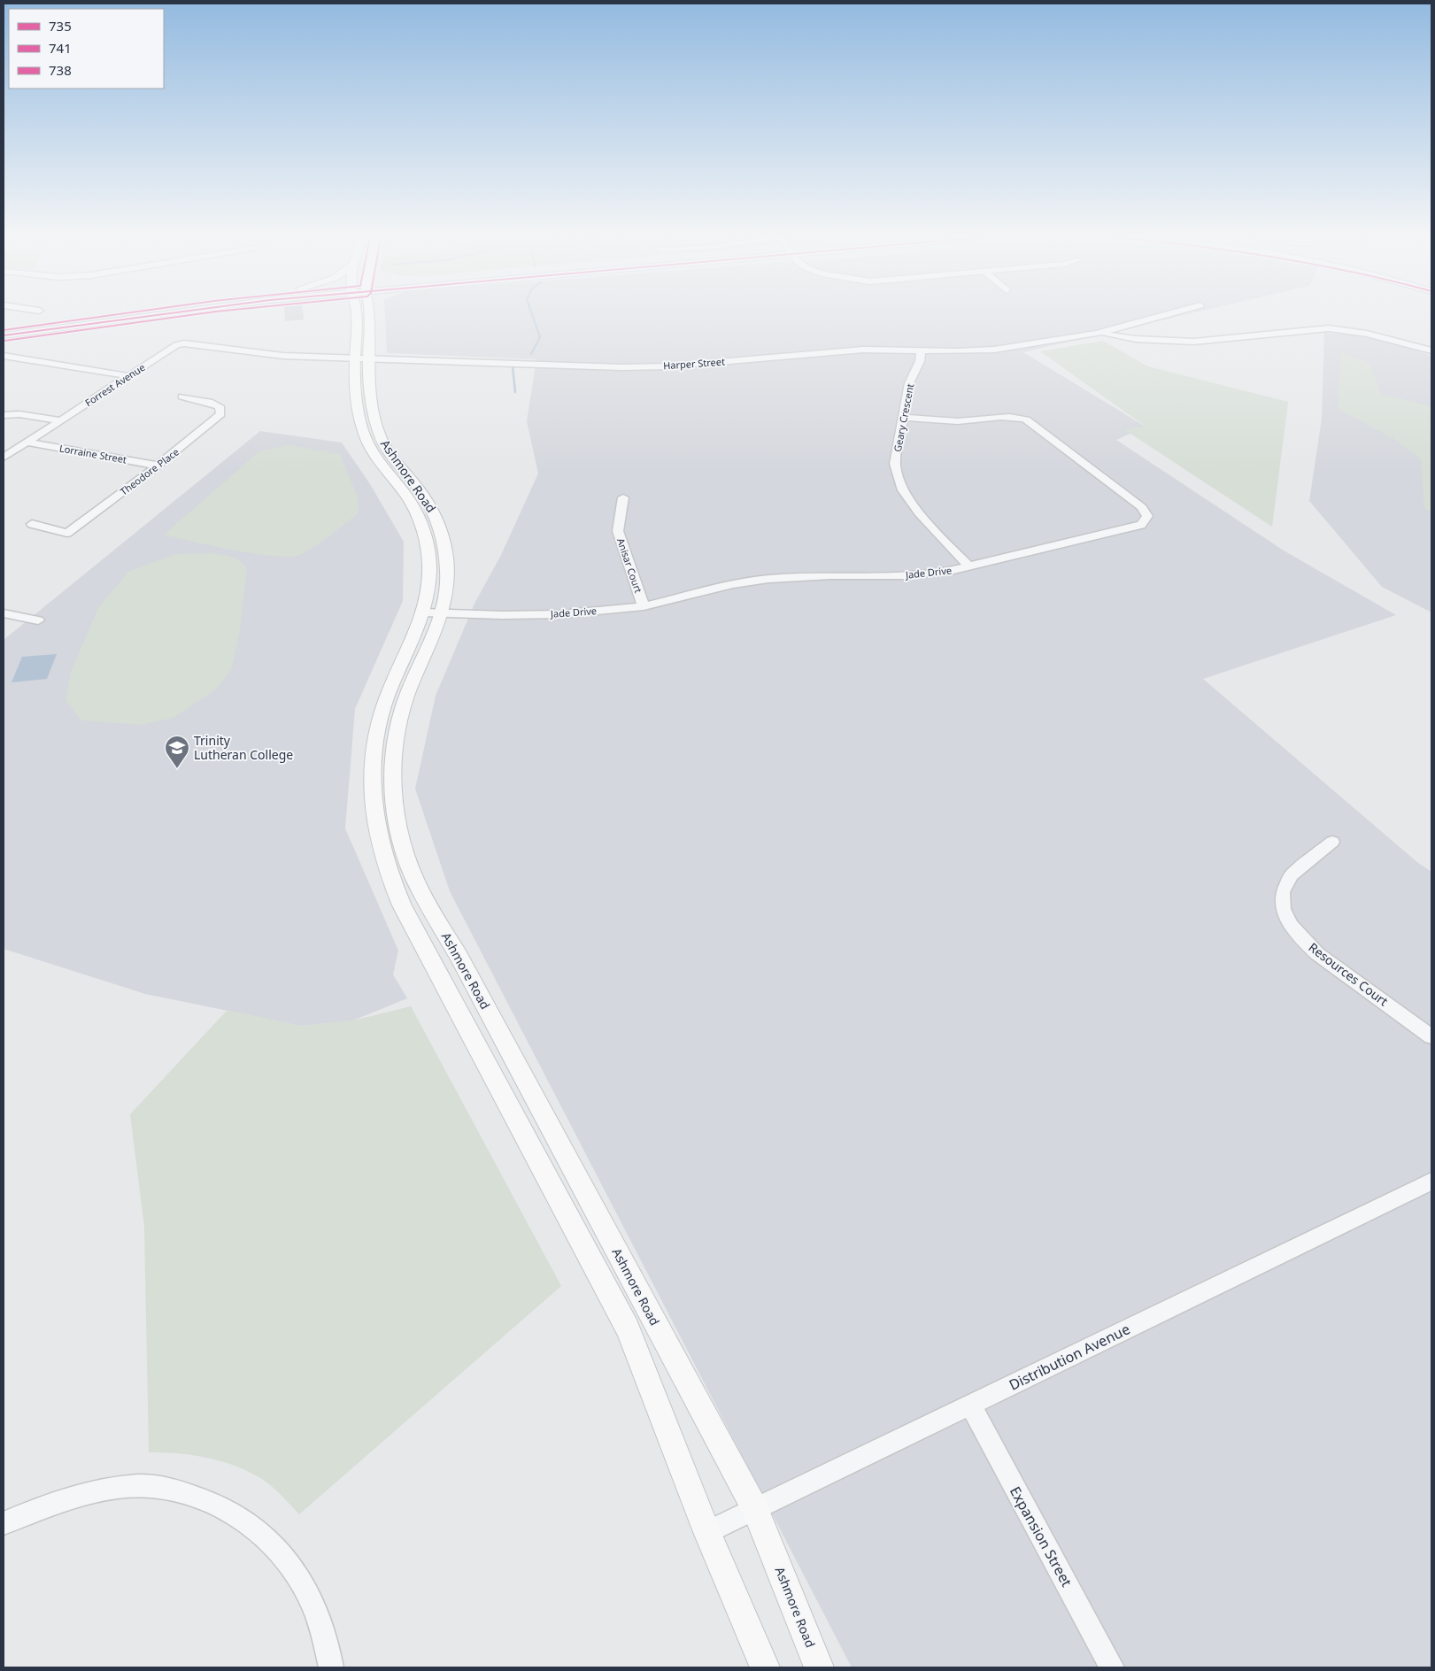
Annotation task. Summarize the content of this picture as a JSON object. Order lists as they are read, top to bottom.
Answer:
{
  "streets": {
    "main road": ["Ashmore Road"],
    "street": [
      "Harper Street",
      "Forrest Avenue",
      "Geary Crescent",
      "Lorraine Street",
      "Theodore Place",
      "Anisar Court",
      "Jade Drive",
      "Resources Court",
      "Distribution Avenue",
      "Expansion Street"
    ]
  },
  "crossings": [
    ["Harper Street", "Forrest Avenue"],
    ["Harper Street", "Geary Crescent"],
    ["Harper Street", "Ashmore Road"],
    ["Forrest Avenue", "Lorraine Street"],
    ["Forrest Avenue", "Ashmore Road"],
    ["Geary Crescent", "Jade Drive"],
    ["Lorraine Street", "Theodore Place"],
    ["Ashmore Road", "Jade Drive"],
    ["Ashmore Road", "Distribution Avenue"],
    ["Anisar Court", "Jade Drive"],
    ["Distribution Avenue", "Expansion Street"]
  ],
  "places": {
    "school or university": ["Trinity Lutheran College"]
  },
  "lines": ["transit line 735", "transit line 741", "transit line 738"],
  "legend": ["735", "741", "738"]
}
